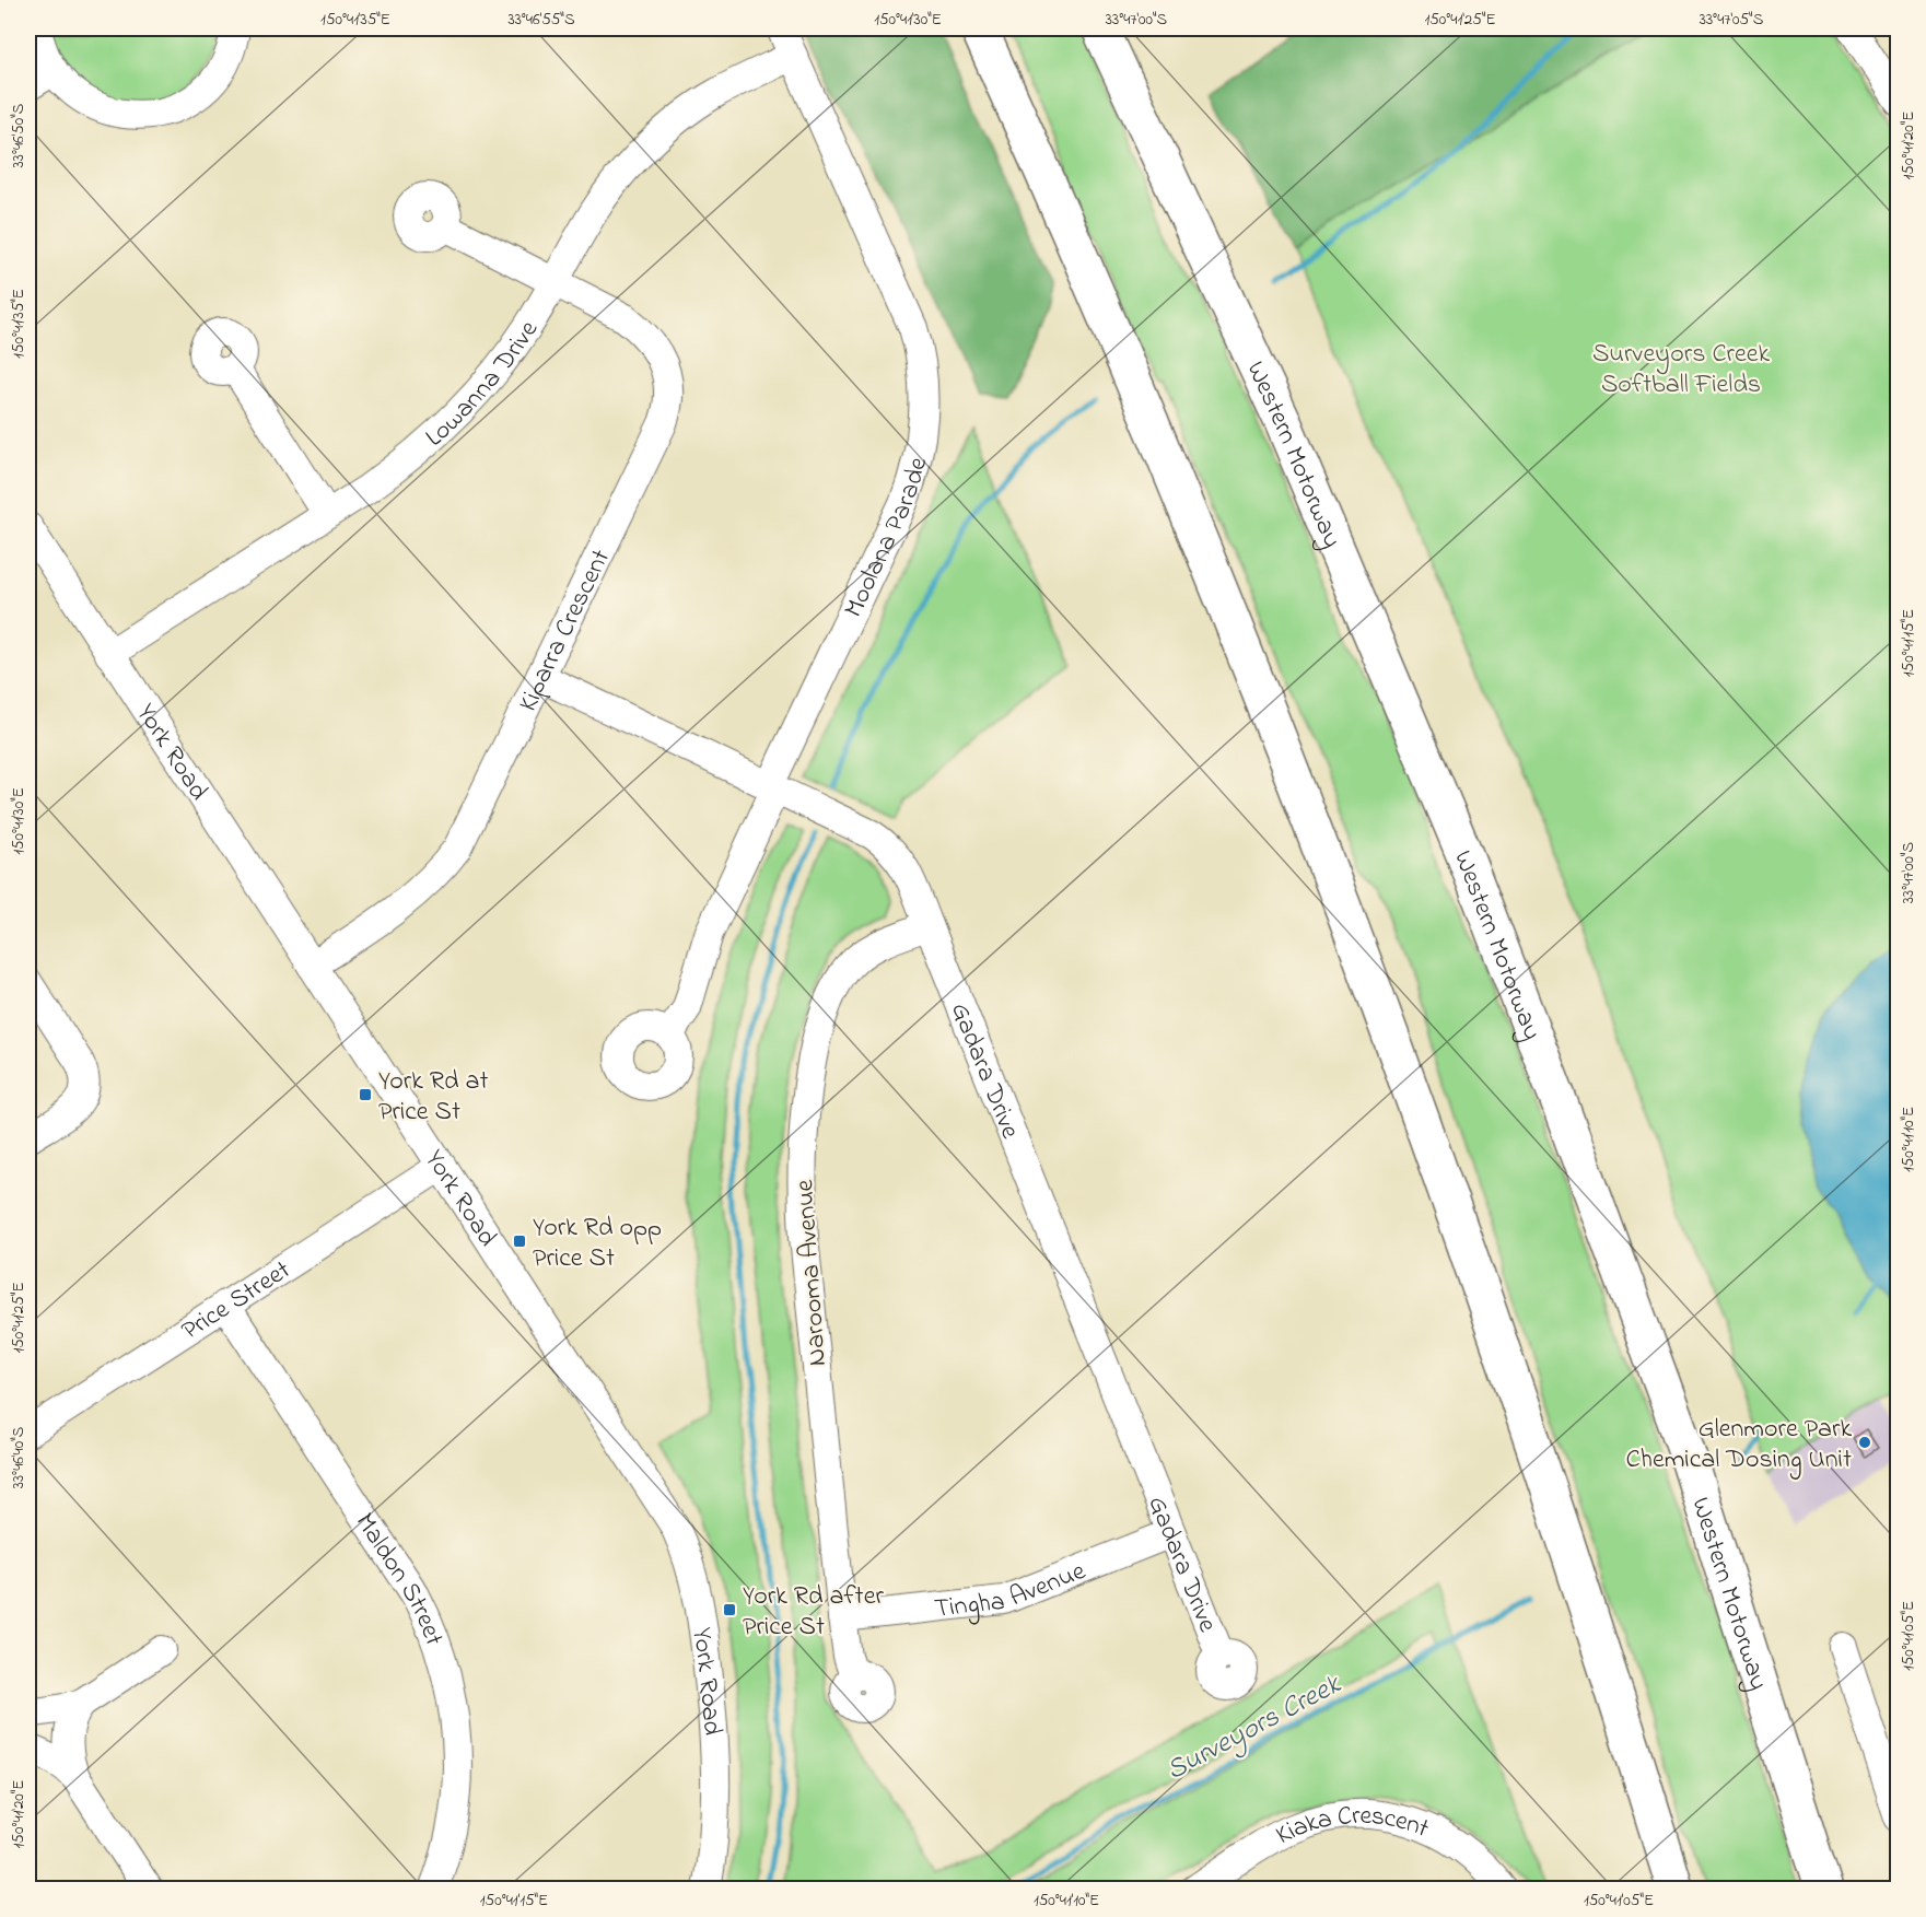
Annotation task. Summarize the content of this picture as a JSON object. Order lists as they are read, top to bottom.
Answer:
{
  "streets": {
    "highway": ["Western Motorway"],
    "street": [
      "Lowanna Drive",
      "Moolana Parade",
      "Kiparra Crescent",
      "York Road",
      "Gadara Drive",
      "Narooma Avenue",
      "Price Street",
      "Maldon Street",
      "Tingha Avenue",
      "Kiaka Crescent"
    ]
  },
  "crossings": [
    ["Lowanna Drive", "Moolana Parade"],
    ["Lowanna Drive", "Kiparra Crescent"],
    ["Lowanna Drive", "York Road"],
    ["Moolana Parade", "Gadara Drive"],
    ["Kiparra Crescent", "York Road"],
    ["Kiparra Crescent", "Gadara Drive"],
    ["York Road", "Price Street"],
    ["Gadara Drive", "Narooma Avenue"],
    ["Gadara Drive", "Tingha Avenue"],
    ["Narooma Avenue", "Tingha Avenue"],
    ["Price Street", "Maldon Street"]
  ],
  "water": ["Surveyors Creek"],
  "parks": ["Surveyors Creek Softball Fields"],
  "places": {
    "transit": ["York Rd at Price St", "York Rd opp Price St", "York Rd after Price St"],
    "other": ["Glenmore Park Chemical Dosing Unit"]
  },
  "coordinates": [
    "150°41'35\"E",
    "33°46'55\"S",
    "150°41'30\"E",
    "33°47'00\"S",
    "150°41'25\"E",
    "33°47'05\"S",
    "33°46'50\"S",
    "150°41'20\"E",
    "150°41'15\"E",
    "150°41'10\"E",
    "33°46'40\"S",
    "150°41'05\"E"
  ]
}
